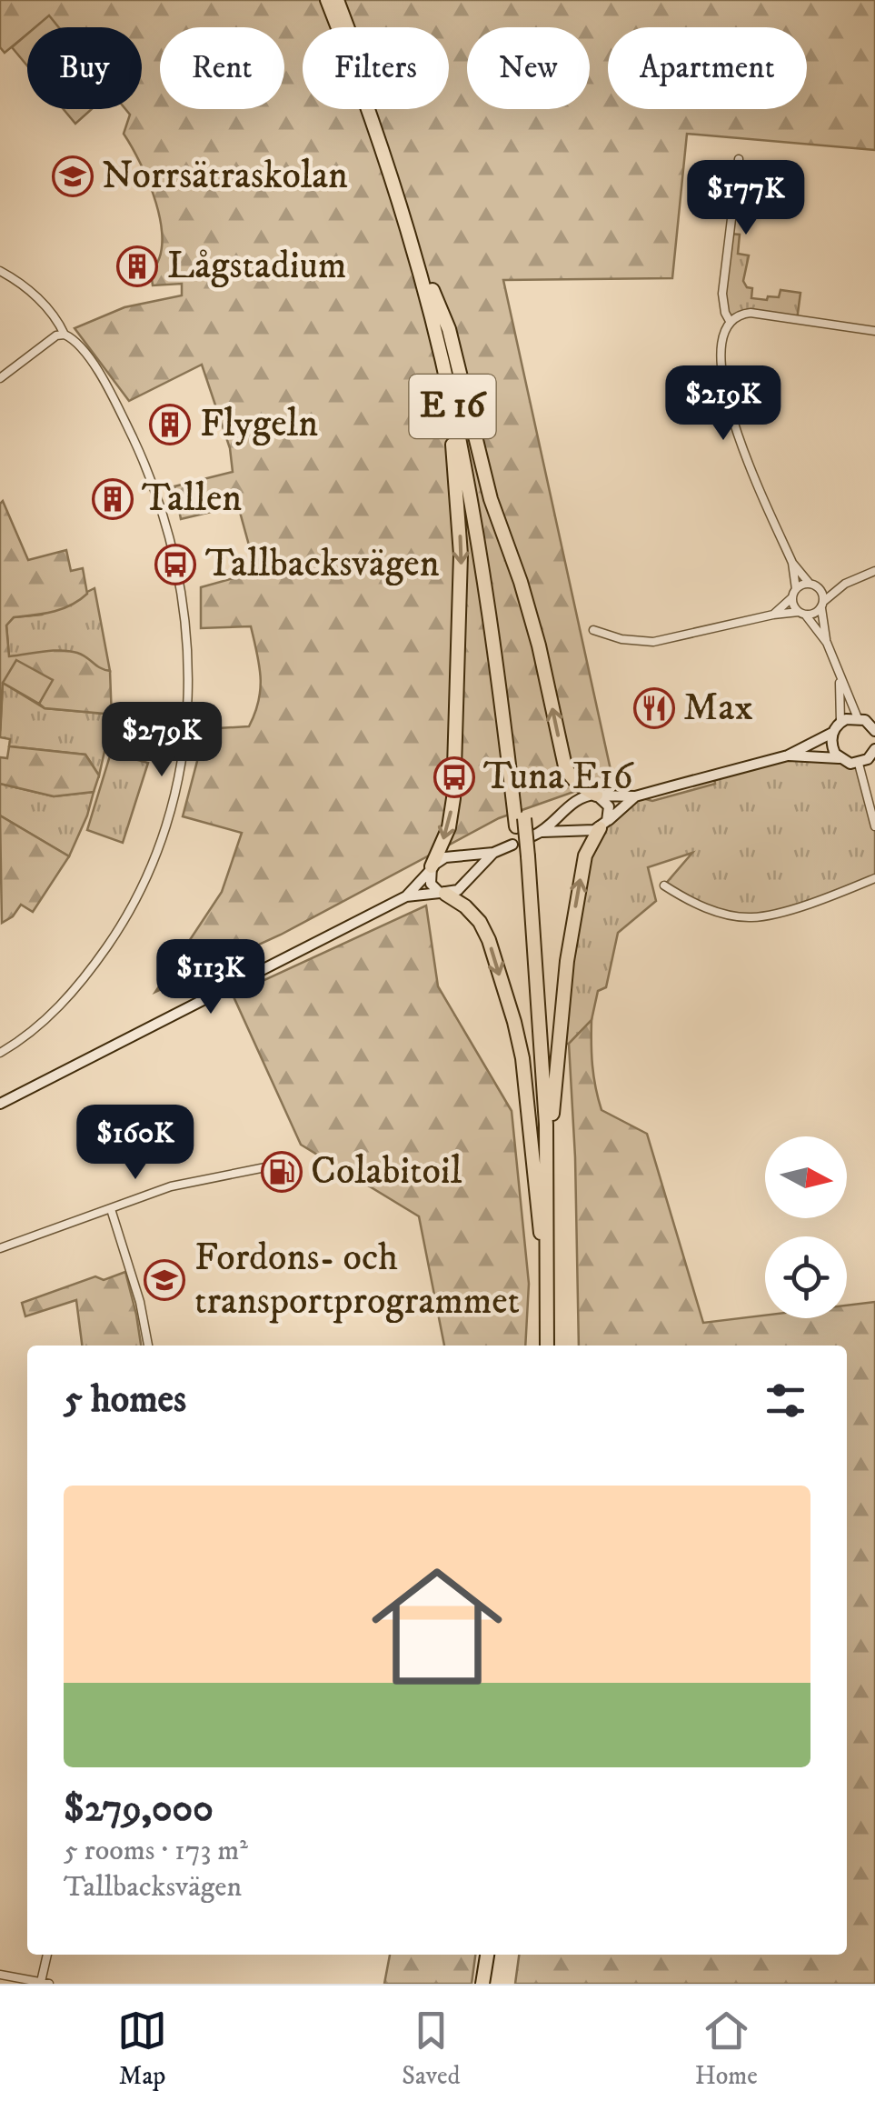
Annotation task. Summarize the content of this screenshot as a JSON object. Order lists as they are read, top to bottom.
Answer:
{
  "streets": {
    "highway": ["E 16"]
  },
  "places": {
    "school or university": ["Norrsätraskolan", "Fordons- och transportprogrammet"],
    "building": ["Lågstadium", "Flygeln", "Tallen"],
    "bus stop": ["Tallbacksvägen", "Tuna E16"],
    "restaurant": ["Max"],
    "fuel station": ["Colabitoil"]
  },
  "north": "right",
  "page": {
    "chip": [
      "Buy",
      "Rent",
      "Filters",
      "New",
      "Apartment"
    ],
    "price": [
      "$177K",
      "$219K",
      "$279K",
      "$113K",
      "$160K"
    ],
    "heading": "5 homes",
    "list": [
      {
        "name": "$279,000",
        "note": "5 rooms · 173 m² · Tallbacksvägen"
      }
    ],
    "tabs": ["Map", "Saved", "Home"]
  }
}
